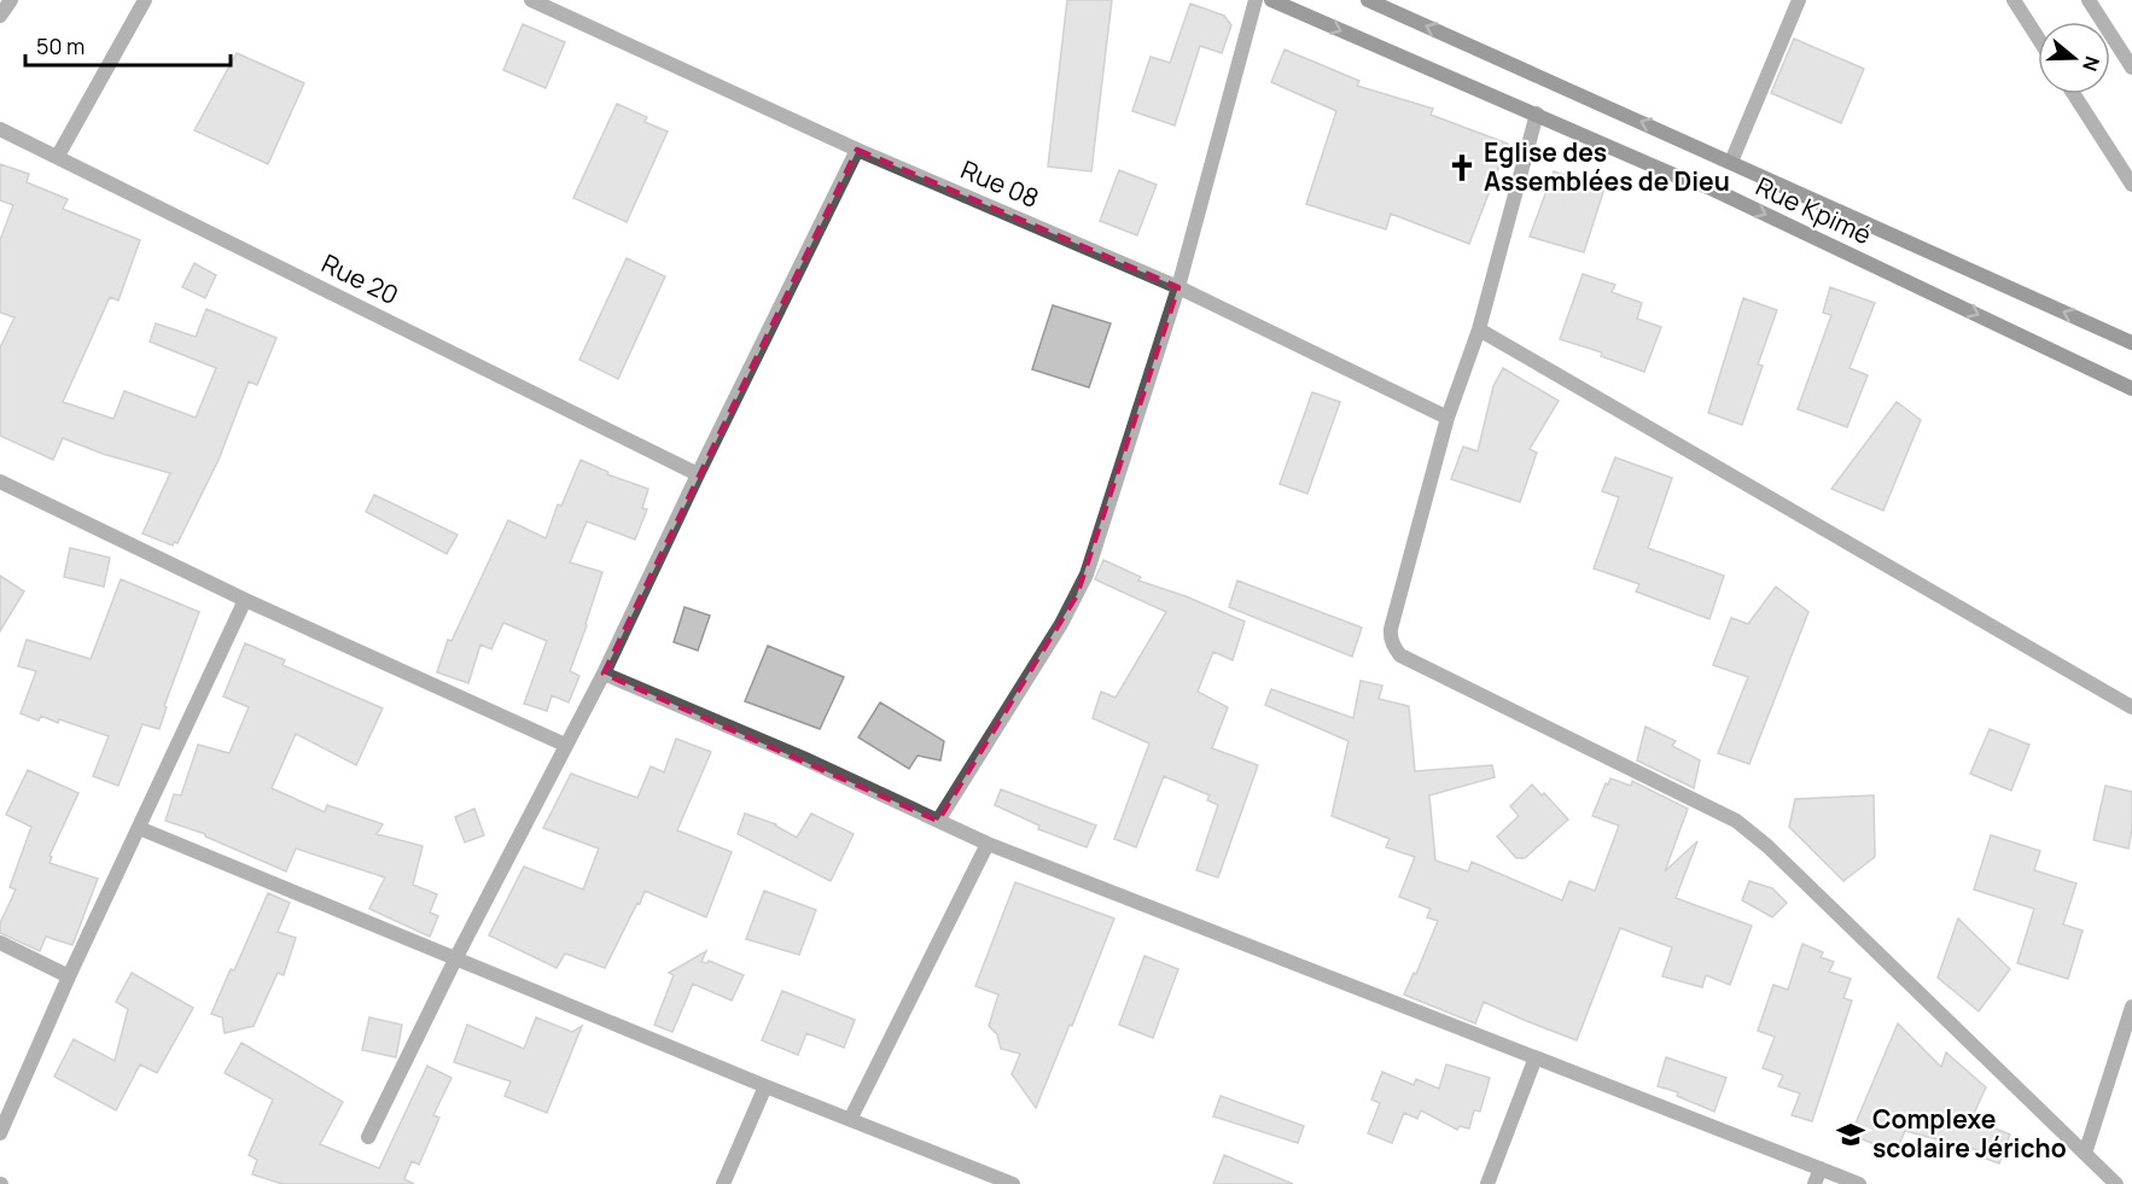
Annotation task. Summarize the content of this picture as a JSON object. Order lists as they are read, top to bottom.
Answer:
{
  "streets": {
    "main road": ["Rue Kpimé"],
    "street": ["Rue 08", "Rue 20"]
  },
  "places": {
    "church": ["Eglise des Assemblées de Dieu"],
    "school or university": ["Complexe scolaire Jéricho"]
  },
  "scale_bar": "50 m",
  "north": "right"
}
